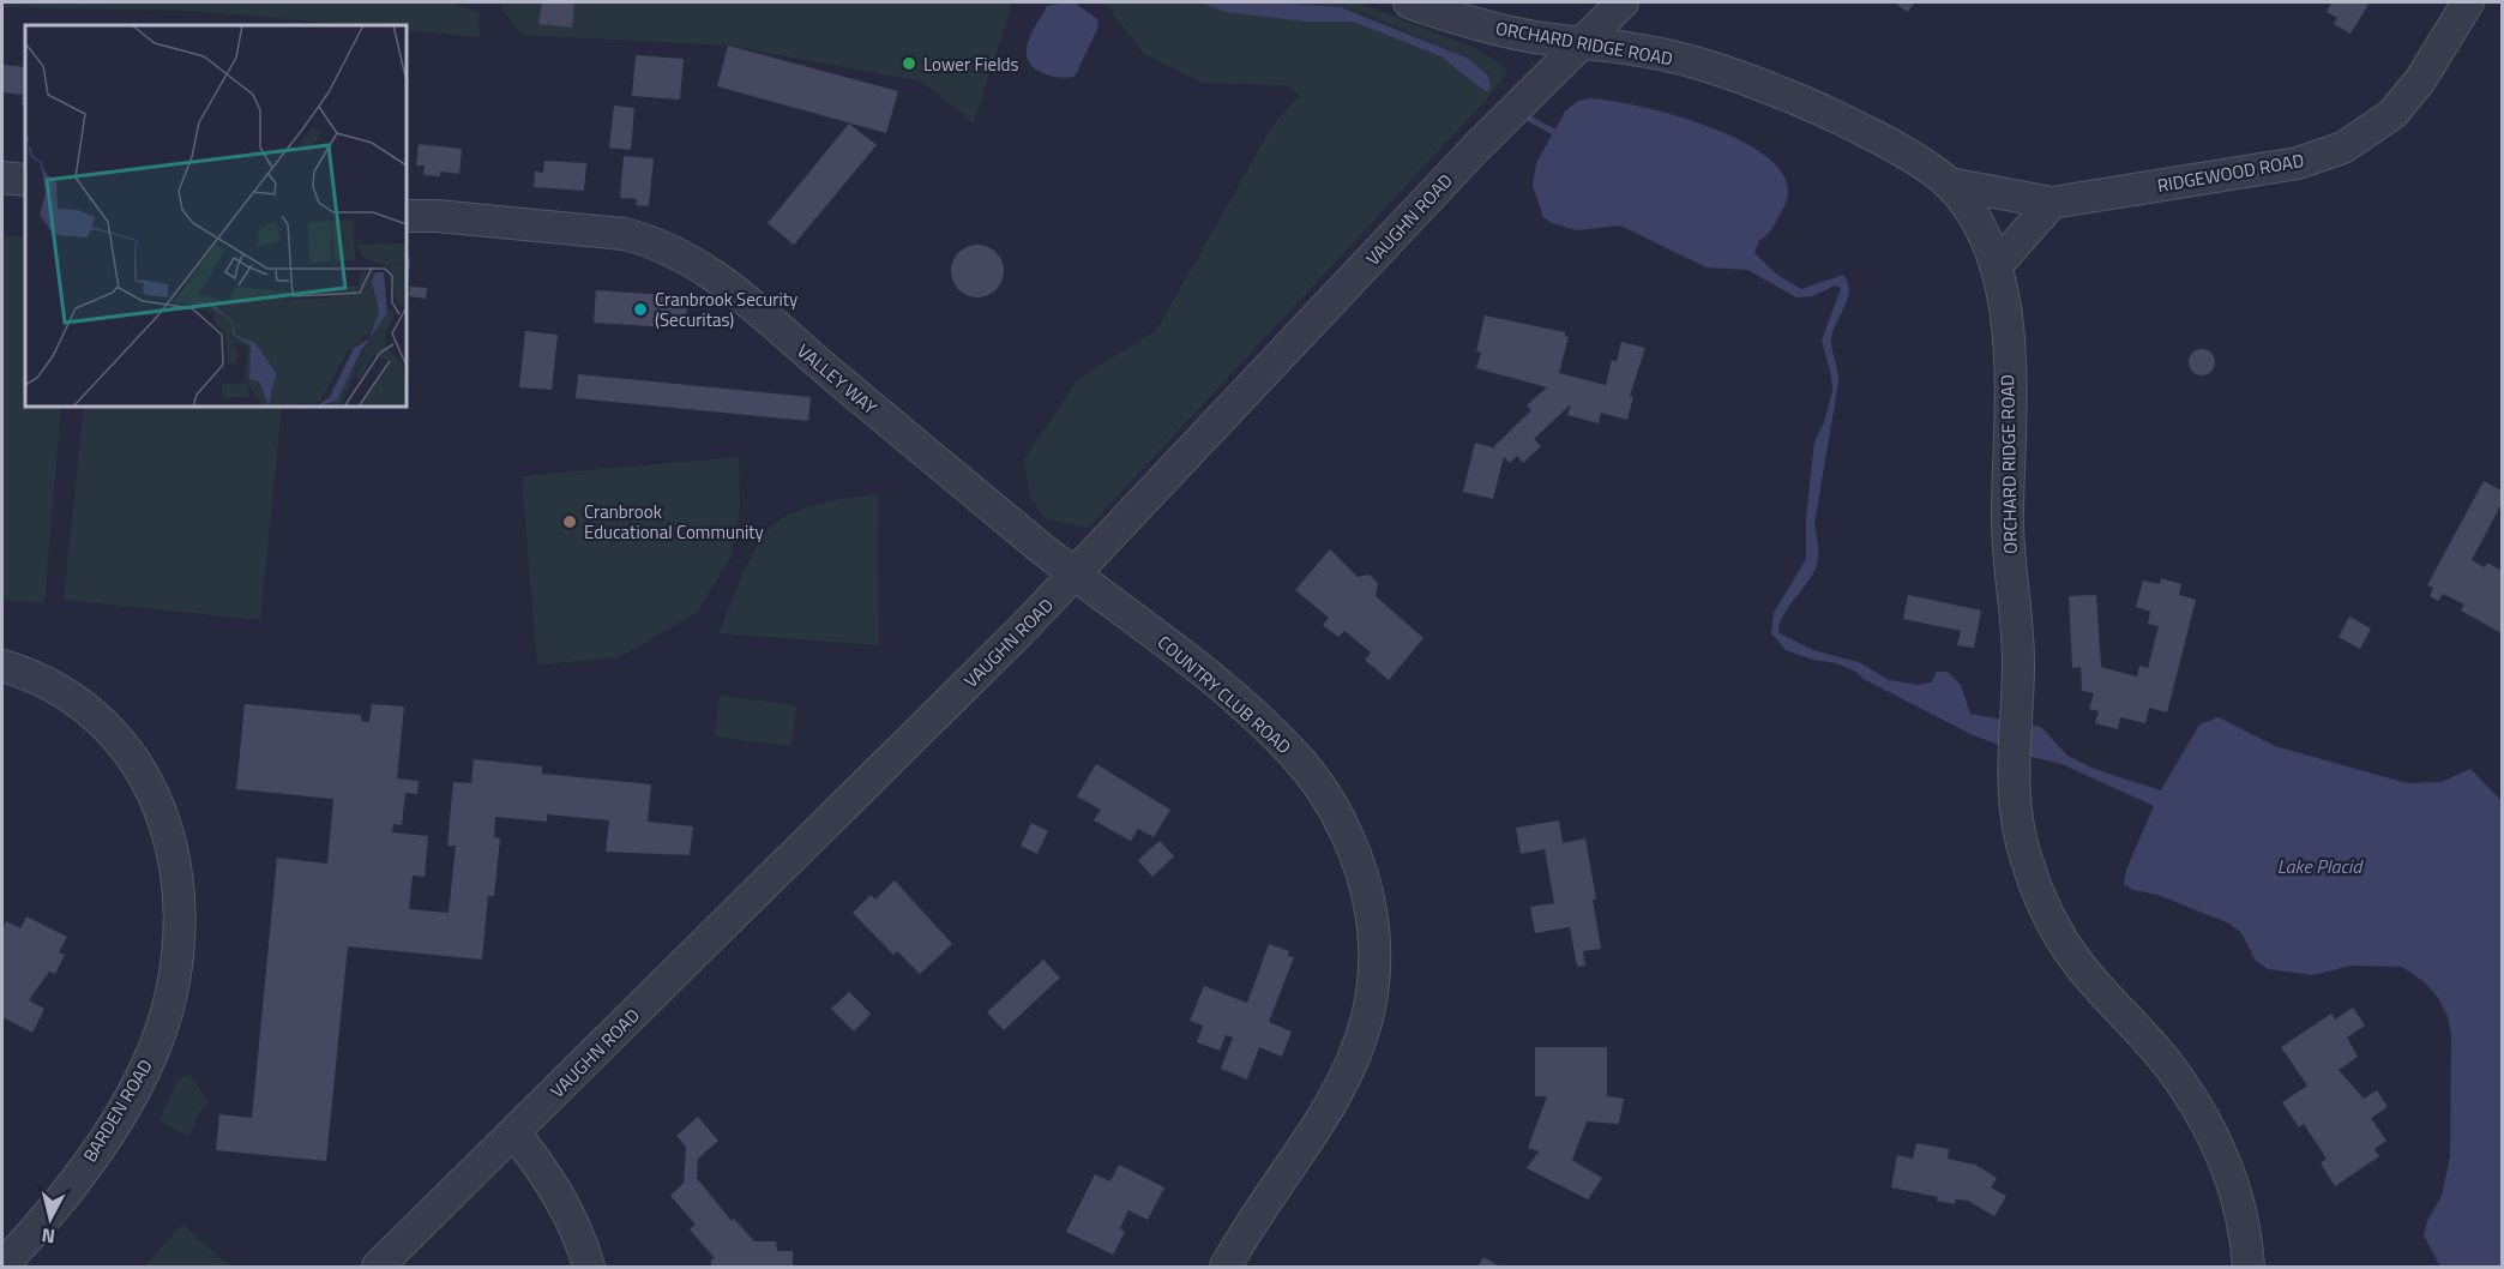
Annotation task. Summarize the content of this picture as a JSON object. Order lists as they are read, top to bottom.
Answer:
{
  "streets": {
    "street": [
      "ORCHARD RIDGE ROAD",
      "RIDGEWOOD ROAD",
      "VAUGHN ROAD",
      "VALLEY WAY",
      "COUNTRY CLUB ROAD",
      "BARDEN ROAD"
    ]
  },
  "crossings": [
    ["ORCHARD RIDGE ROAD", "RIDGEWOOD ROAD"],
    ["ORCHARD RIDGE ROAD", "VAUGHN ROAD"],
    ["VAUGHN ROAD", "VALLEY WAY"],
    ["VAUGHN ROAD", "COUNTRY CLUB ROAD"],
    ["VALLEY WAY", "COUNTRY CLUB ROAD"]
  ],
  "water": ["Lake Placid"],
  "places": ["Lower Fields", "Cranbrook Security (Securitas)", "Cranbrook Educational Community"],
  "north": "bottom"
}
